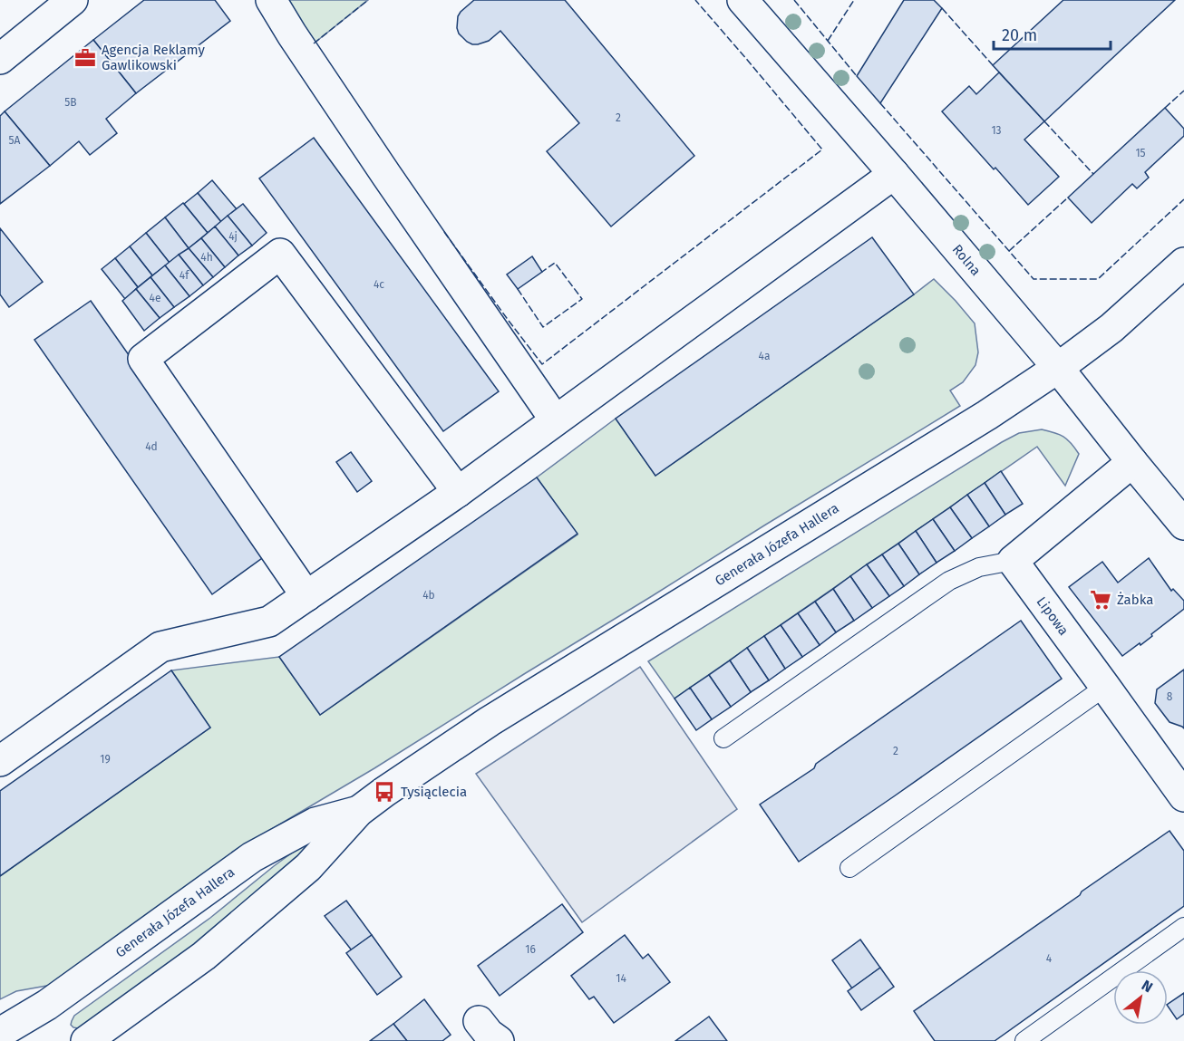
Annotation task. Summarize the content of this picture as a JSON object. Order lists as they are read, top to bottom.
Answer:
{
  "streets": {
    "street": ["Rolna", "Generała Józefa Hallera", "Lipowa"]
  },
  "crossings": [
    ["Rolna", "Generała Józefa Hallera"]
  ],
  "places": {
    "office": ["Agencja Reklamy Gawlikowski"],
    "supermarket": ["Żabka"],
    "bus stop": ["Tysiąclecia"]
  },
  "house_numbers": [
    "5B",
    "2",
    "13",
    "5A",
    "15",
    "4j",
    "4h",
    "4f",
    "4c",
    "4e",
    "4a",
    "4d",
    "4b",
    "8",
    "2",
    "19",
    "16",
    "4",
    "14"
  ],
  "scale_bar": "20 m",
  "north": "top right"
}
